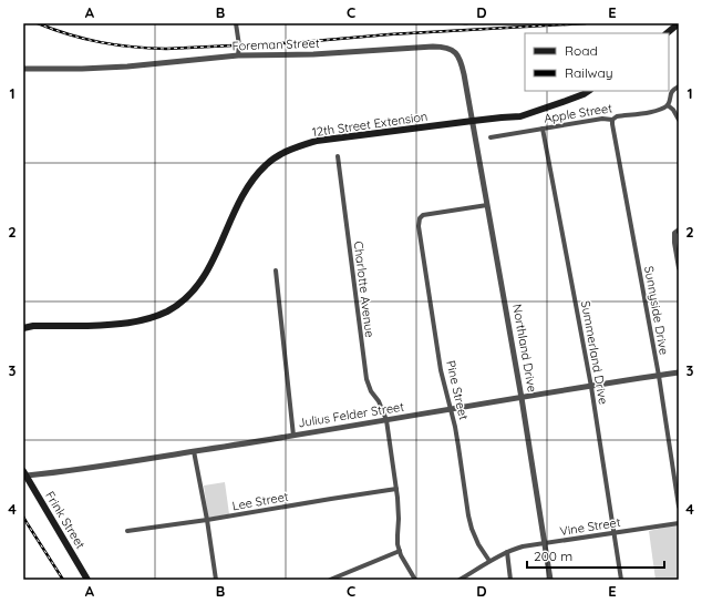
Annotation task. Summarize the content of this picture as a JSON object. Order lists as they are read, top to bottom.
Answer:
{
  "streets": {
    "main road": ["12th Street Extension", "Frink Street"],
    "street": [
      "Foreman Street",
      "Apple Street",
      "Charlotte Avenue",
      "Sunnyside Drive",
      "Northland Drive",
      "Summerland Drive",
      "Pine Street",
      "Julius Felder Street",
      "Lee Street",
      "Vine Street"
    ]
  },
  "crossings": [
    ["Foreman Street", "12th Street Extension"],
    ["Foreman Street", "Northland Drive"],
    ["Apple Street", "Sunnyside Drive"],
    ["Apple Street", "Summerland Drive"],
    ["12th Street Extension", "Northland Drive"],
    ["Charlotte Avenue", "Julius Felder Street"],
    ["Charlotte Avenue", "Lee Street"],
    ["Sunnyside Drive", "Julius Felder Street"],
    ["Northland Drive", "Pine Street"],
    ["Northland Drive", "Julius Felder Street"],
    ["Northland Drive", "Vine Street"],
    ["Summerland Drive", "Julius Felder Street"],
    ["Summerland Drive", "Vine Street"],
    ["Pine Street", "Julius Felder Street"],
    ["Pine Street", "Vine Street"],
    ["Julius Felder Street", "Frink Street"]
  ],
  "legend": ["Road", "Railway"],
  "scale_bar": "200 m",
  "grid": {
    "columns": [
      "A",
      "B",
      "C",
      "D",
      "E"
    ],
    "rows": [
      "1",
      "2",
      "3",
      "4"
    ]
  }
}
